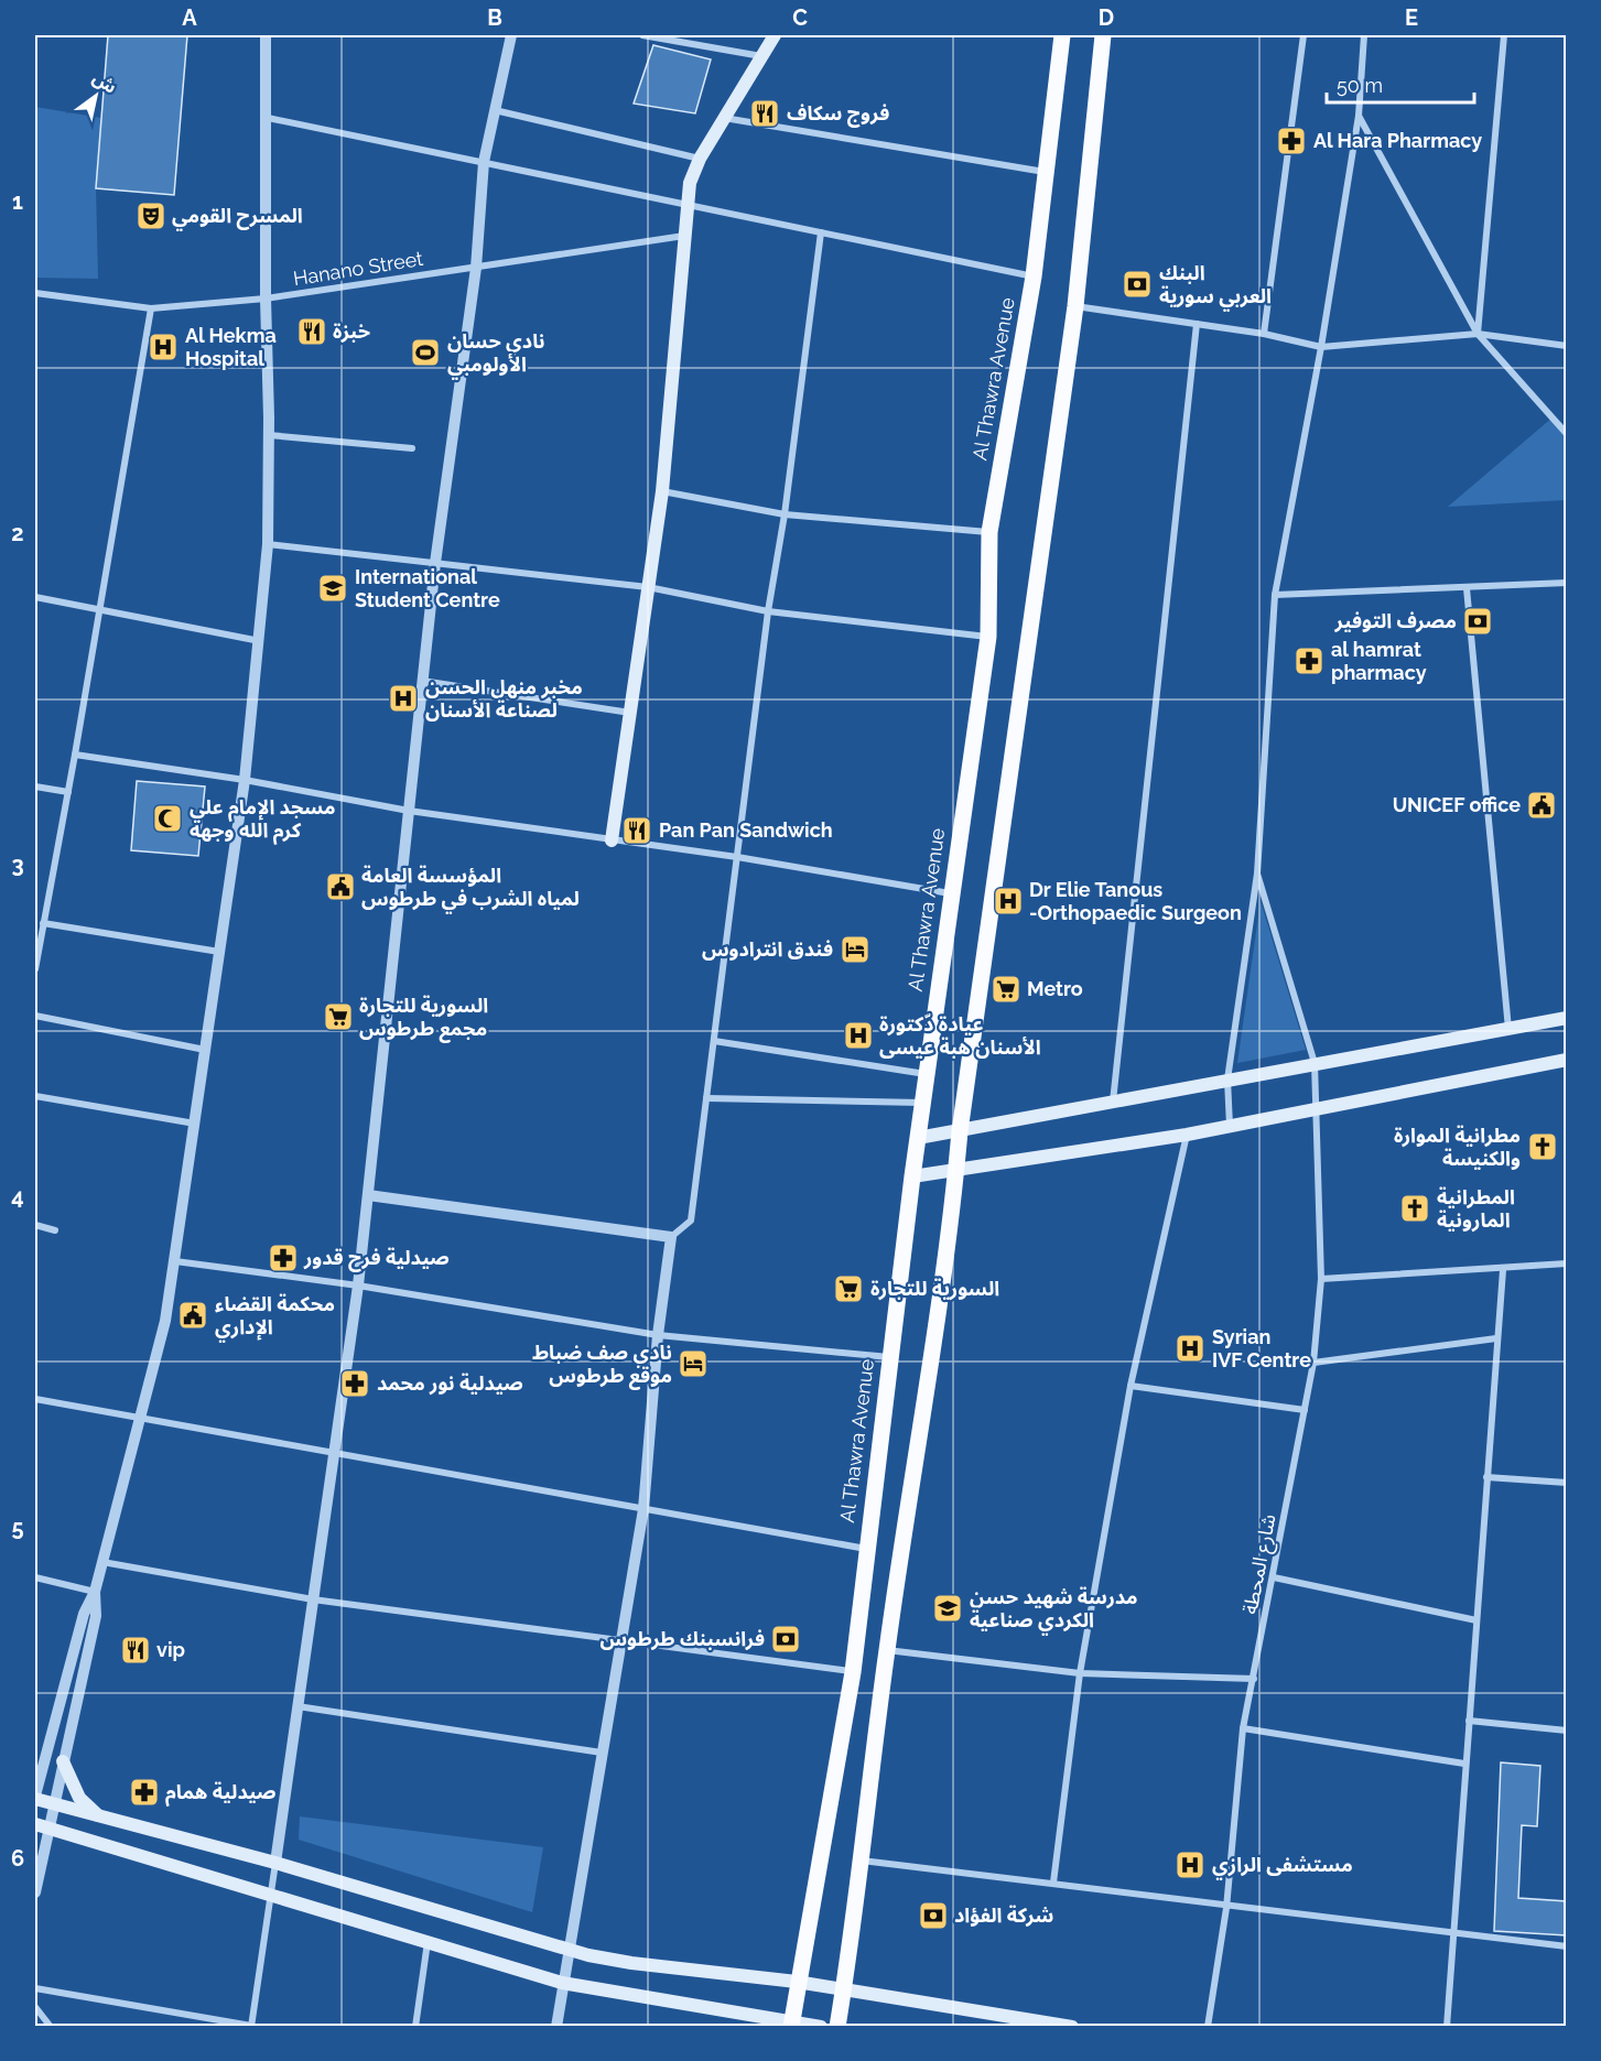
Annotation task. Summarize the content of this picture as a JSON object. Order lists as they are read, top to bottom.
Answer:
{
  "streets": {
    "main road": ["Al Thawra Avenue"],
    "street": ["Hanano Street", "شارع المحطة"]
  },
  "places": {
    "restaurant": [
      "فروج سكاف",
      "خبزة",
      "Pan Pan Sandwich",
      "vip"
    ],
    "pharmacy": [
      "Al Hara Pharmacy",
      "al hamrat pharmacy",
      "صيدلية فرح قدور",
      "صيدلية نور محمد",
      "صيدلية همام"
    ],
    "theatre": ["المسرح القومي"],
    "bank": [
      "البنك العربي سورية",
      "مصرف التوفير",
      "فرانسبنك طرطوس",
      "شركة الفؤاد"
    ],
    "hospital": [
      "Al Hekma Hospital",
      "مخبر منهل الحسن لصناعة الأسنان",
      "Dr Elie Tanous -Orthopaedic Surgeon",
      "عيادة دّكتورة الأسنان هبة عيسى",
      "Syrian IVF Centre",
      "مستشفى الرازي"
    ],
    "sports": ["نادي حسان الأولومبي"],
    "school or university": ["International Student Centre", "مدرسة شهيد حسن الكردي صناعية"],
    "public building": ["UNICEF office", "المؤسسة العامة لمياه الشرب في طرطوس", "محكمة القضاء الإداري"],
    "mosque": ["مسجد الإمام علي كرم الله وجهه"],
    "hotel": ["فندق انترادوس", "نادي صف ضباط موقع طرطوس"],
    "supermarket": ["Metro", "السورية للتجارة مجمع طرطوس", "السورية للتجارة"],
    "church": ["مطرانية الموارة والكنيسة", "المطرانية المارونية"]
  },
  "scale_bar": "50 m",
  "north": "top right",
  "grid": {
    "columns": [
      "A",
      "B",
      "C",
      "D",
      "E"
    ],
    "rows": [
      "1",
      "2",
      "3",
      "4",
      "5",
      "6"
    ]
  }
}
